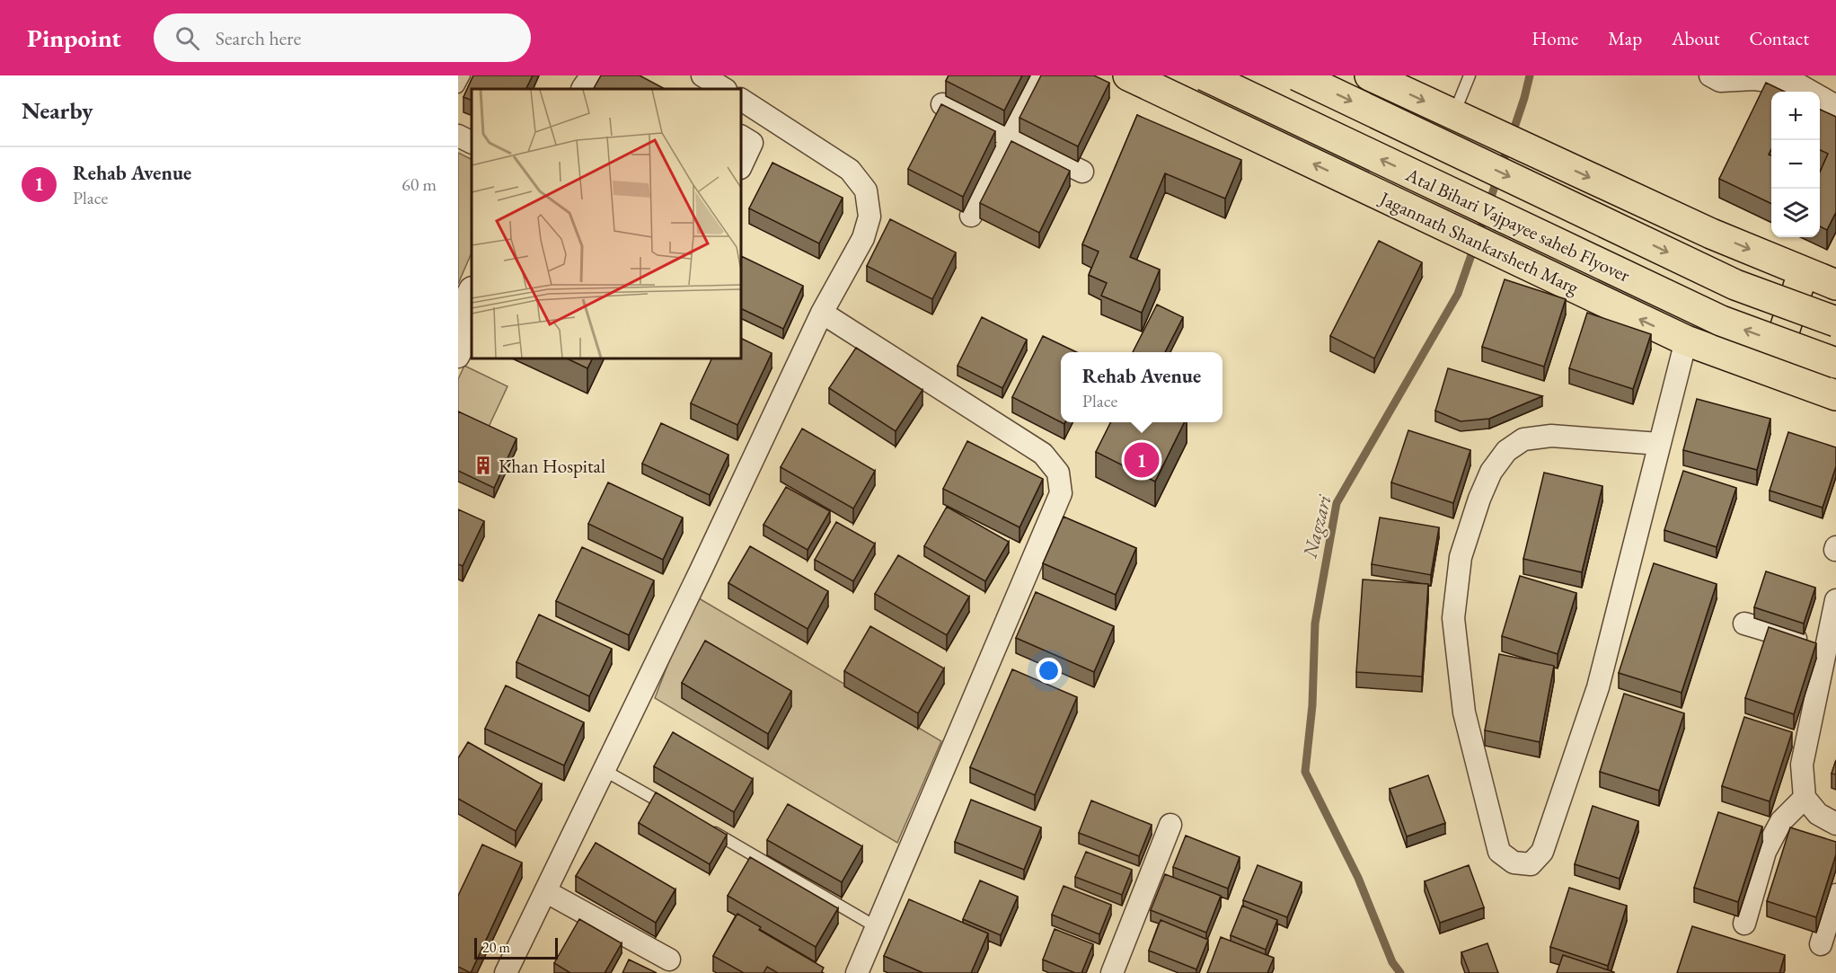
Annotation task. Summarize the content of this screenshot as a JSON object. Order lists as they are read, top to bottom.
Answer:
{
  "streets": {
    "main road": ["Atal Bihari Vajpayee saheb Flyover", "Jagannath Shankarsheth Marg"]
  },
  "water": ["Nagzari"],
  "places": {
    "building": ["Khan Hospital"]
  },
  "scale_bar": "20 m",
  "page": {
    "header": "Pinpoint",
    "search": "Search here",
    "nav": [
      "Home",
      "Map",
      "About",
      "Contact"
    ],
    "heading": "Nearby",
    "map_buttons": ["+", "−"],
    "list": [
      {
        "mark": "1",
        "name": "Rehab Avenue",
        "note": "Place",
        "value": "60 m"
      }
    ],
    "popup": ["Rehab Avenue", "Place"],
    "pins": "1",
    "scale": "20 m"
  }
}
